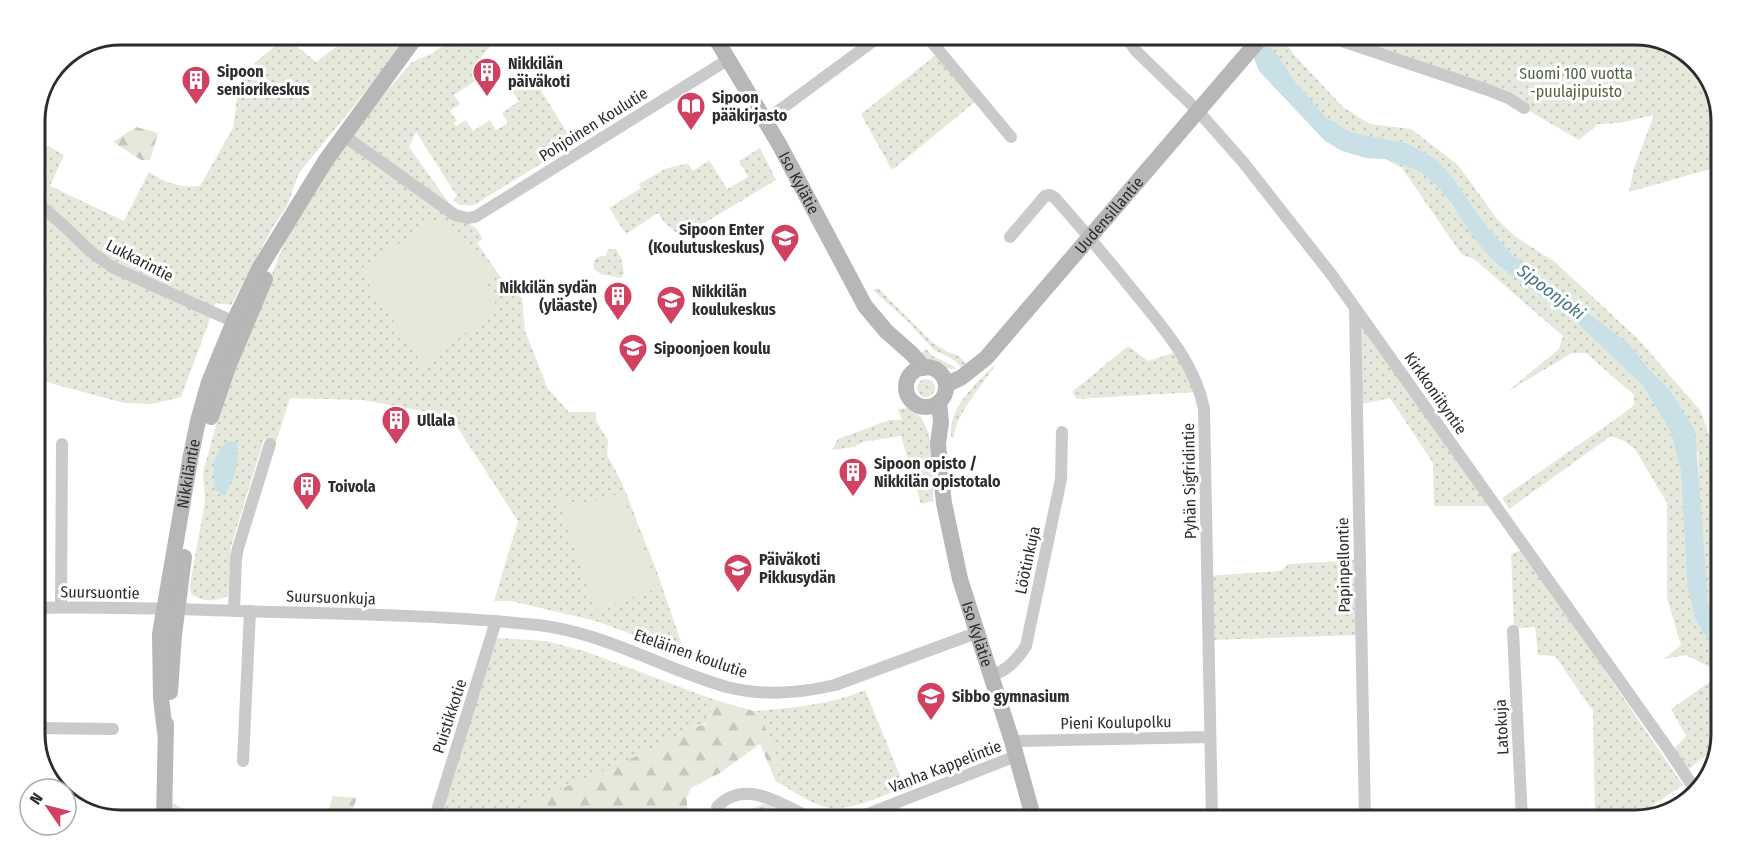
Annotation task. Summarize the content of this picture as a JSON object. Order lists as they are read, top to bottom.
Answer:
{
  "streets": {
    "street": [
      "Pohjoinen Koulutie",
      "Iso Kylätie",
      "Uudensillantie",
      "Lukkarintie",
      "Kirkkoniityntie",
      "Nikkiläntie",
      "Pyhän Sigfridintie",
      "Löötinkuja",
      "Papinpellontie",
      "Suursuontie",
      "Suursuonkuja",
      "Eteläinen koulutie",
      "Puistikkotie",
      "Pieni Koulupolku",
      "Latokuja",
      "Vanha Kappelintie"
    ]
  },
  "crossings": [
    ["Pohjoinen Koulutie", "Iso Kylätie"],
    ["Pohjoinen Koulutie", "Nikkiläntie"],
    ["Iso Kylätie", "Uudensillantie"],
    ["Iso Kylätie", "Löötinkuja"],
    ["Iso Kylätie", "Eteläinen koulutie"],
    ["Iso Kylätie", "Pieni Koulupolku"],
    ["Iso Kylätie", "Vanha Kappelintie"],
    ["Uudensillantie", "Kirkkoniityntie"],
    ["Uudensillantie", "Pyhän Sigfridintie"],
    ["Lukkarintie", "Nikkiläntie"],
    ["Kirkkoniityntie", "Papinpellontie"],
    ["Nikkiläntie", "Suursuontie"],
    ["Nikkiläntie", "Suursuonkuja"],
    ["Pyhän Sigfridintie", "Pieni Koulupolku"],
    ["Suursuontie", "Suursuonkuja"],
    ["Suursuonkuja", "Eteläinen koulutie"],
    ["Suursuonkuja", "Puistikkotie"],
    ["Eteläinen koulutie", "Puistikkotie"],
    ["Pieni Koulupolku", "Vanha Kappelintie"]
  ],
  "water": ["Sipoonjoki"],
  "parks": ["Suomi 100 vuotta -puulajipuisto"],
  "places": {
    "building": [
      "Nikkilän päiväkoti",
      "Sipoon seniorikeskus",
      "Nikkilän sydän (yläaste)",
      "Ullala",
      "Sipoon opisto / Nikkilän opistotalo",
      "Toivola"
    ],
    "library": ["Sipoon pääkirjasto"],
    "school or university": [
      "Sipoon Enter (Koulutuskeskus)",
      "Nikkilän koulukeskus",
      "Sipoonjoen koulu",
      "Päiväkoti Pikkusydän",
      "Sibbo gymnasium"
    ]
  },
  "north": "top left"
}
